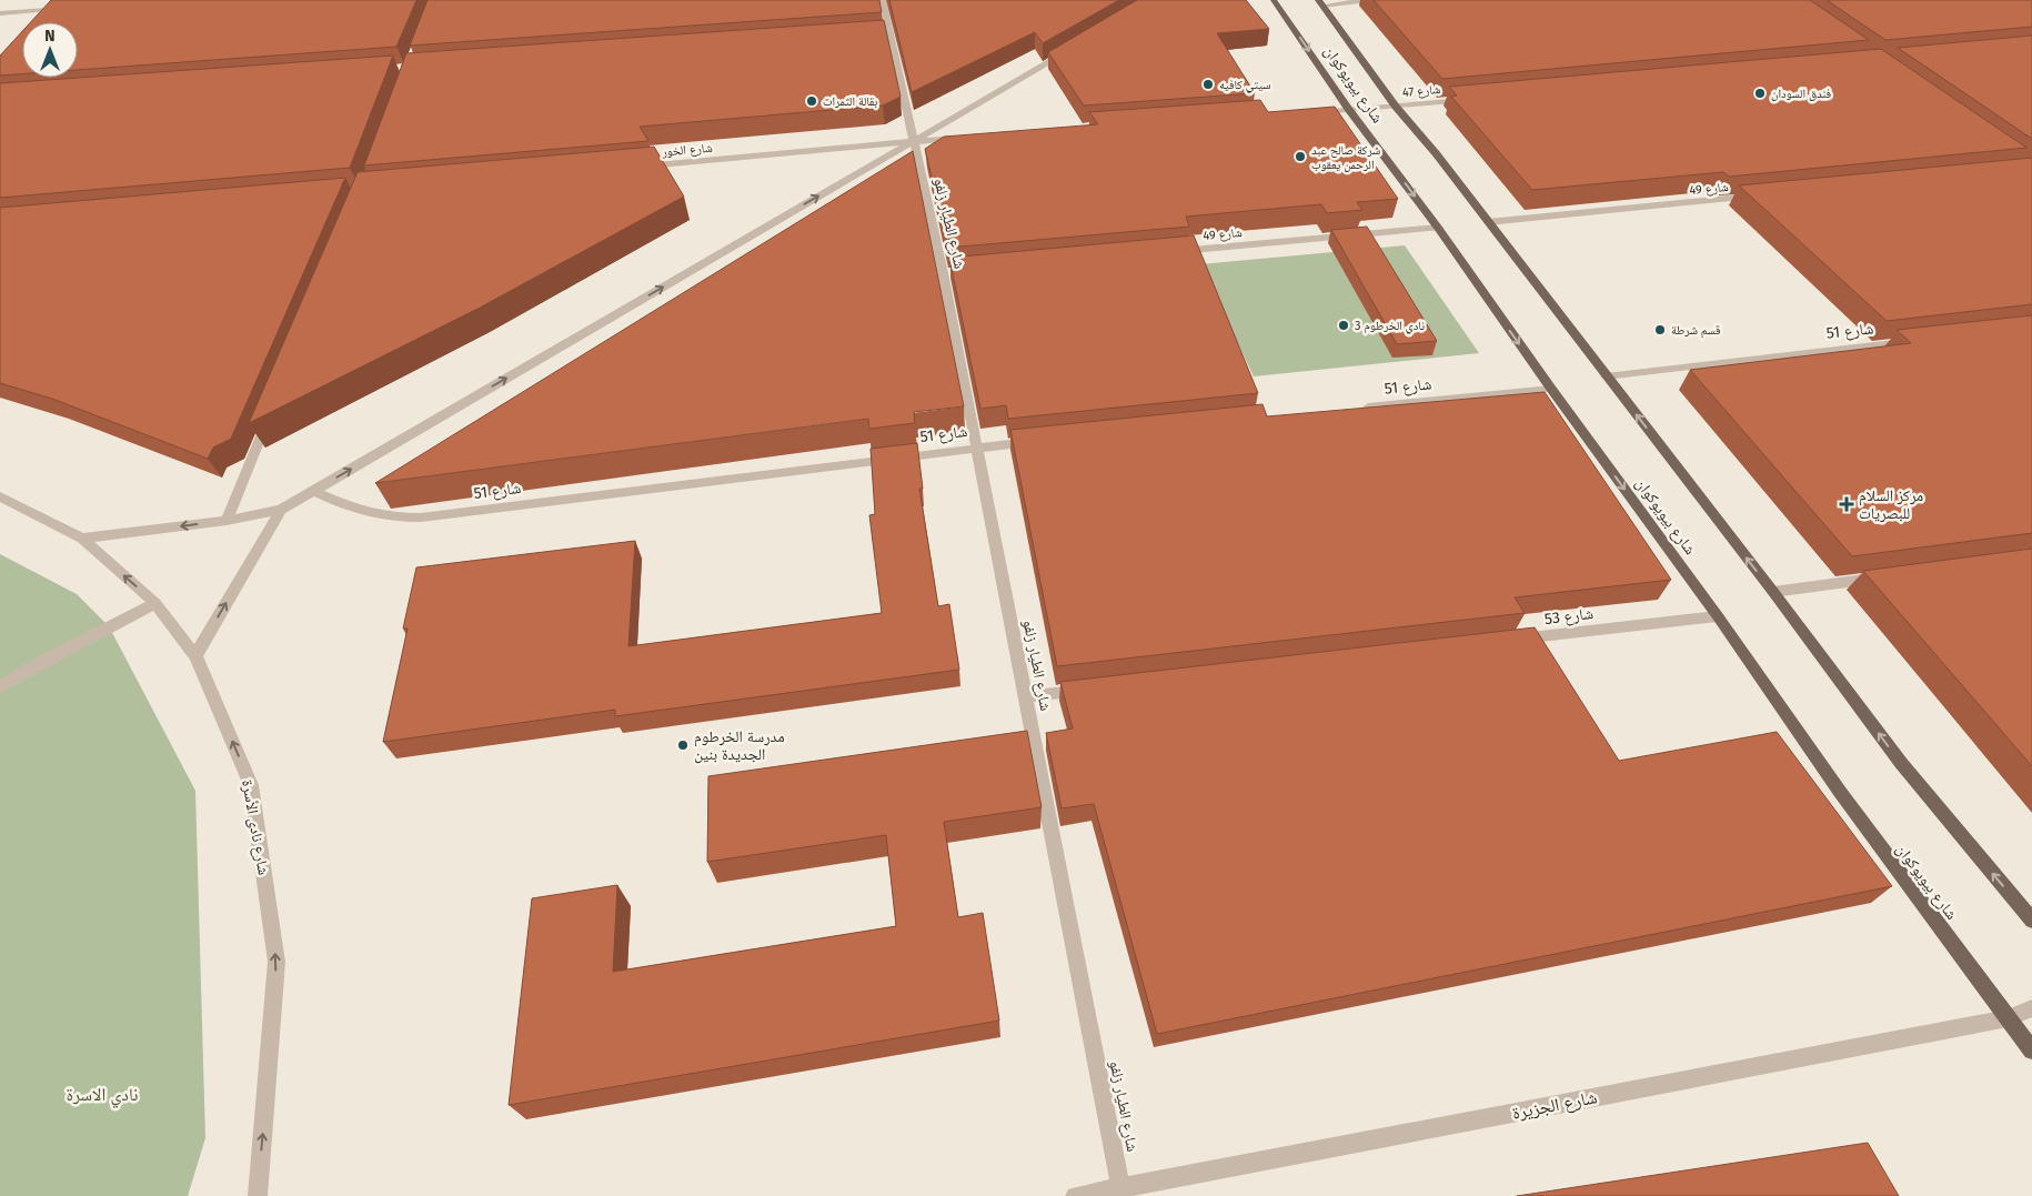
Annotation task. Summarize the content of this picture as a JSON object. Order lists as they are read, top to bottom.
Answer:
{
  "streets": {
    "main road": ["شارع بيويوكوان"],
    "street": [
      "شارع 47",
      "شارع الخور",
      "شارع 49",
      "شارع الطيار زلفو",
      "شارع 51",
      "شارع 53",
      "شارع نادى الأسرة",
      "شارع الجزيرة"
    ]
  },
  "crossings": [
    ["شارع بيويوكوان", "شارع 47"],
    ["شارع بيويوكوان", "شارع 49"],
    ["شارع بيويوكوان", "شارع 51"],
    ["شارع بيويوكوان", "شارع 53"],
    ["شارع بيويوكوان", "شارع الجزيرة"],
    ["شارع الخور", "شارع الطيار زلفو"],
    ["شارع الطيار زلفو", "شارع 51"],
    ["شارع الطيار زلفو", "شارع الجزيرة"]
  ],
  "one_way": ["شارع نادى الأسرة"],
  "parks": ["نادي الاسرة"],
  "places": {
    "other": [
      "سيتي كافيه",
      "فندق السودان",
      "بقالة الثمرات",
      "شركة صالح عبد الرحمن يعقوب",
      "نادي الخرطوم 3",
      "قسم شرطة",
      "مدرسة الخرطوم الجديدة بنين"
    ],
    "health": ["مركز السلام للبصريات"]
  },
  "north": "top"
}
